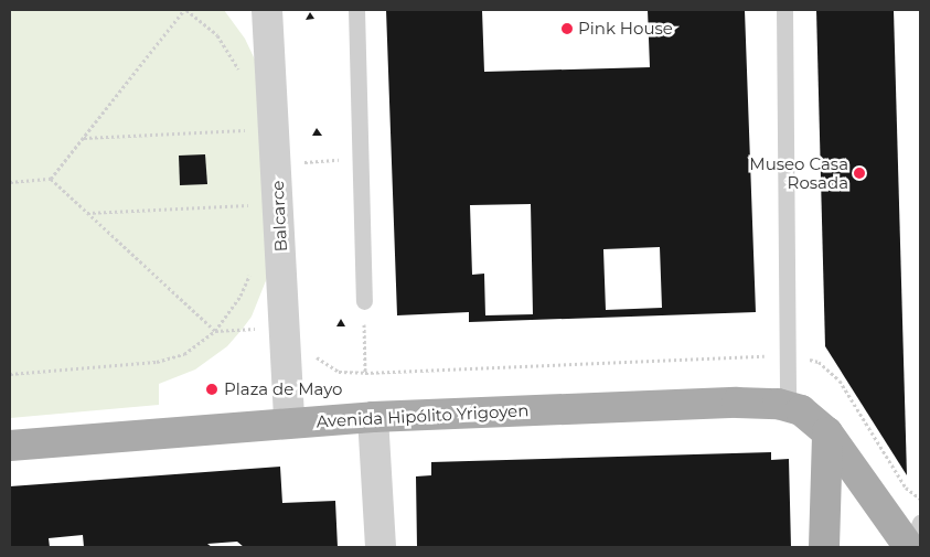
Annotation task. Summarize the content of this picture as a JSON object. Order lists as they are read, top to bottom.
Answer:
{
  "streets": {
    "main road": ["Avenida Hipólito Yrigoyen"],
    "street": ["Balcarce"]
  },
  "crossings": [
    ["Balcarce", "Avenida Hipólito Yrigoyen"]
  ],
  "places": ["Pink House", "Museo Casa Rosada", "Plaza de Mayo"]
}
